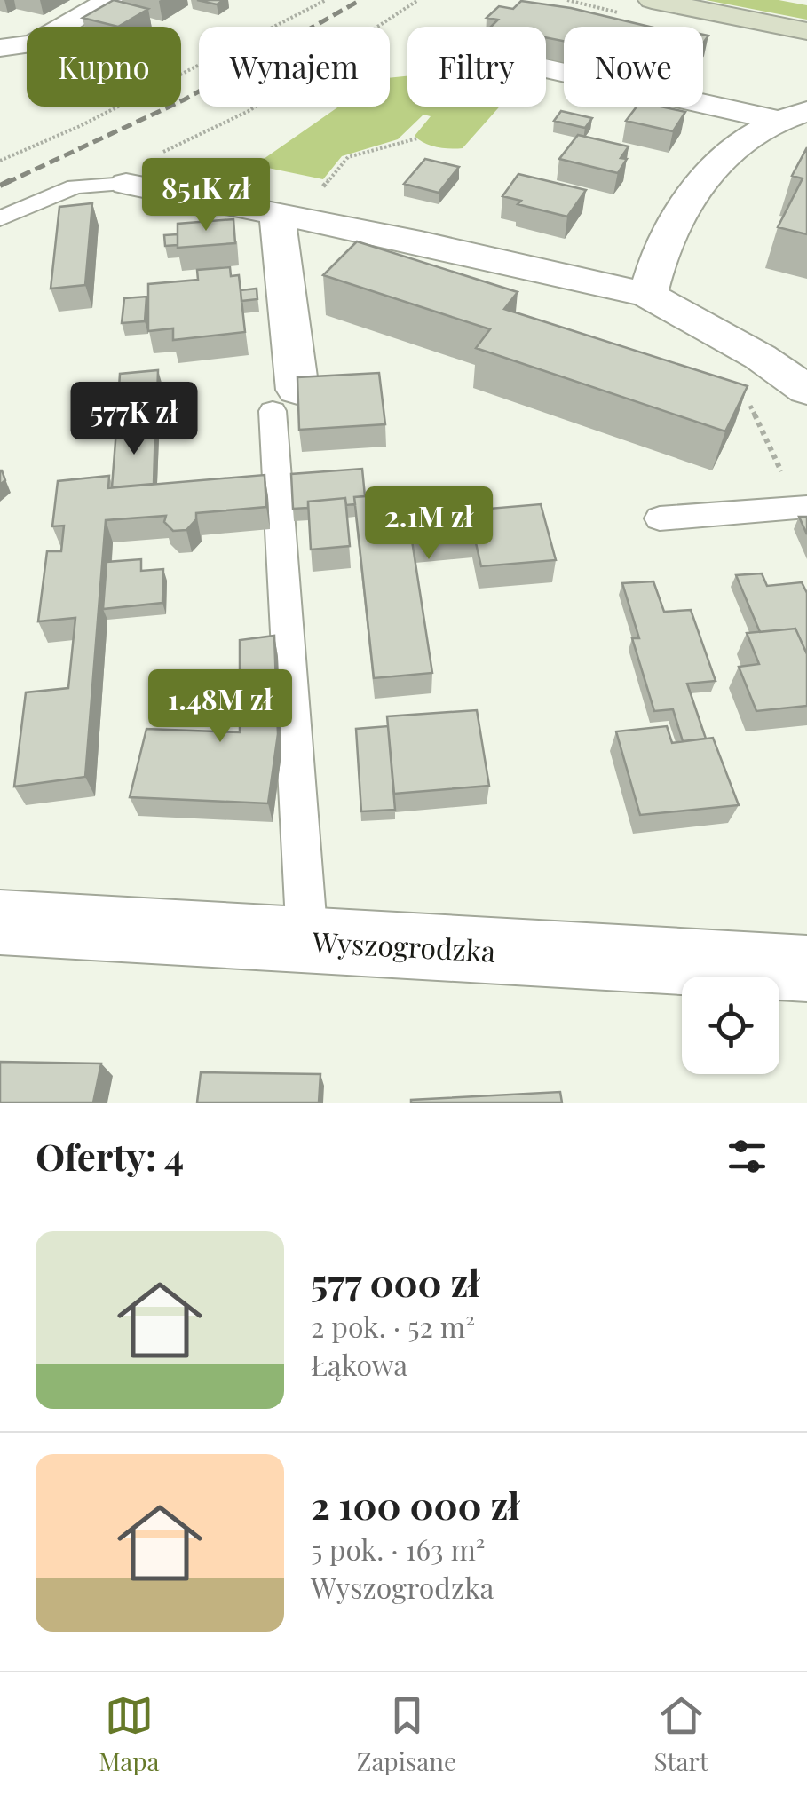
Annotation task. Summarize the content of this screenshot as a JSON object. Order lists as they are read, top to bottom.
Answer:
{
  "streets": {
    "street": ["Wyszogrodzka"]
  },
  "page": {
    "chip": [
      "Kupno",
      "Wynajem",
      "Filtry",
      "Nowe"
    ],
    "price": [
      "851K zł",
      "577K zł",
      "2.1M zł",
      "1.48M zł"
    ],
    "heading": "Oferty: 4",
    "list": [
      {
        "name": "577 000 zł",
        "note": "2 pok. · 52 m² · Łąkowa"
      },
      {
        "name": "2 100 000 zł",
        "note": "5 pok. · 163 m² · Wyszogrodzka"
      }
    ],
    "tabs": ["Mapa", "Zapisane", "Start"]
  }
}
